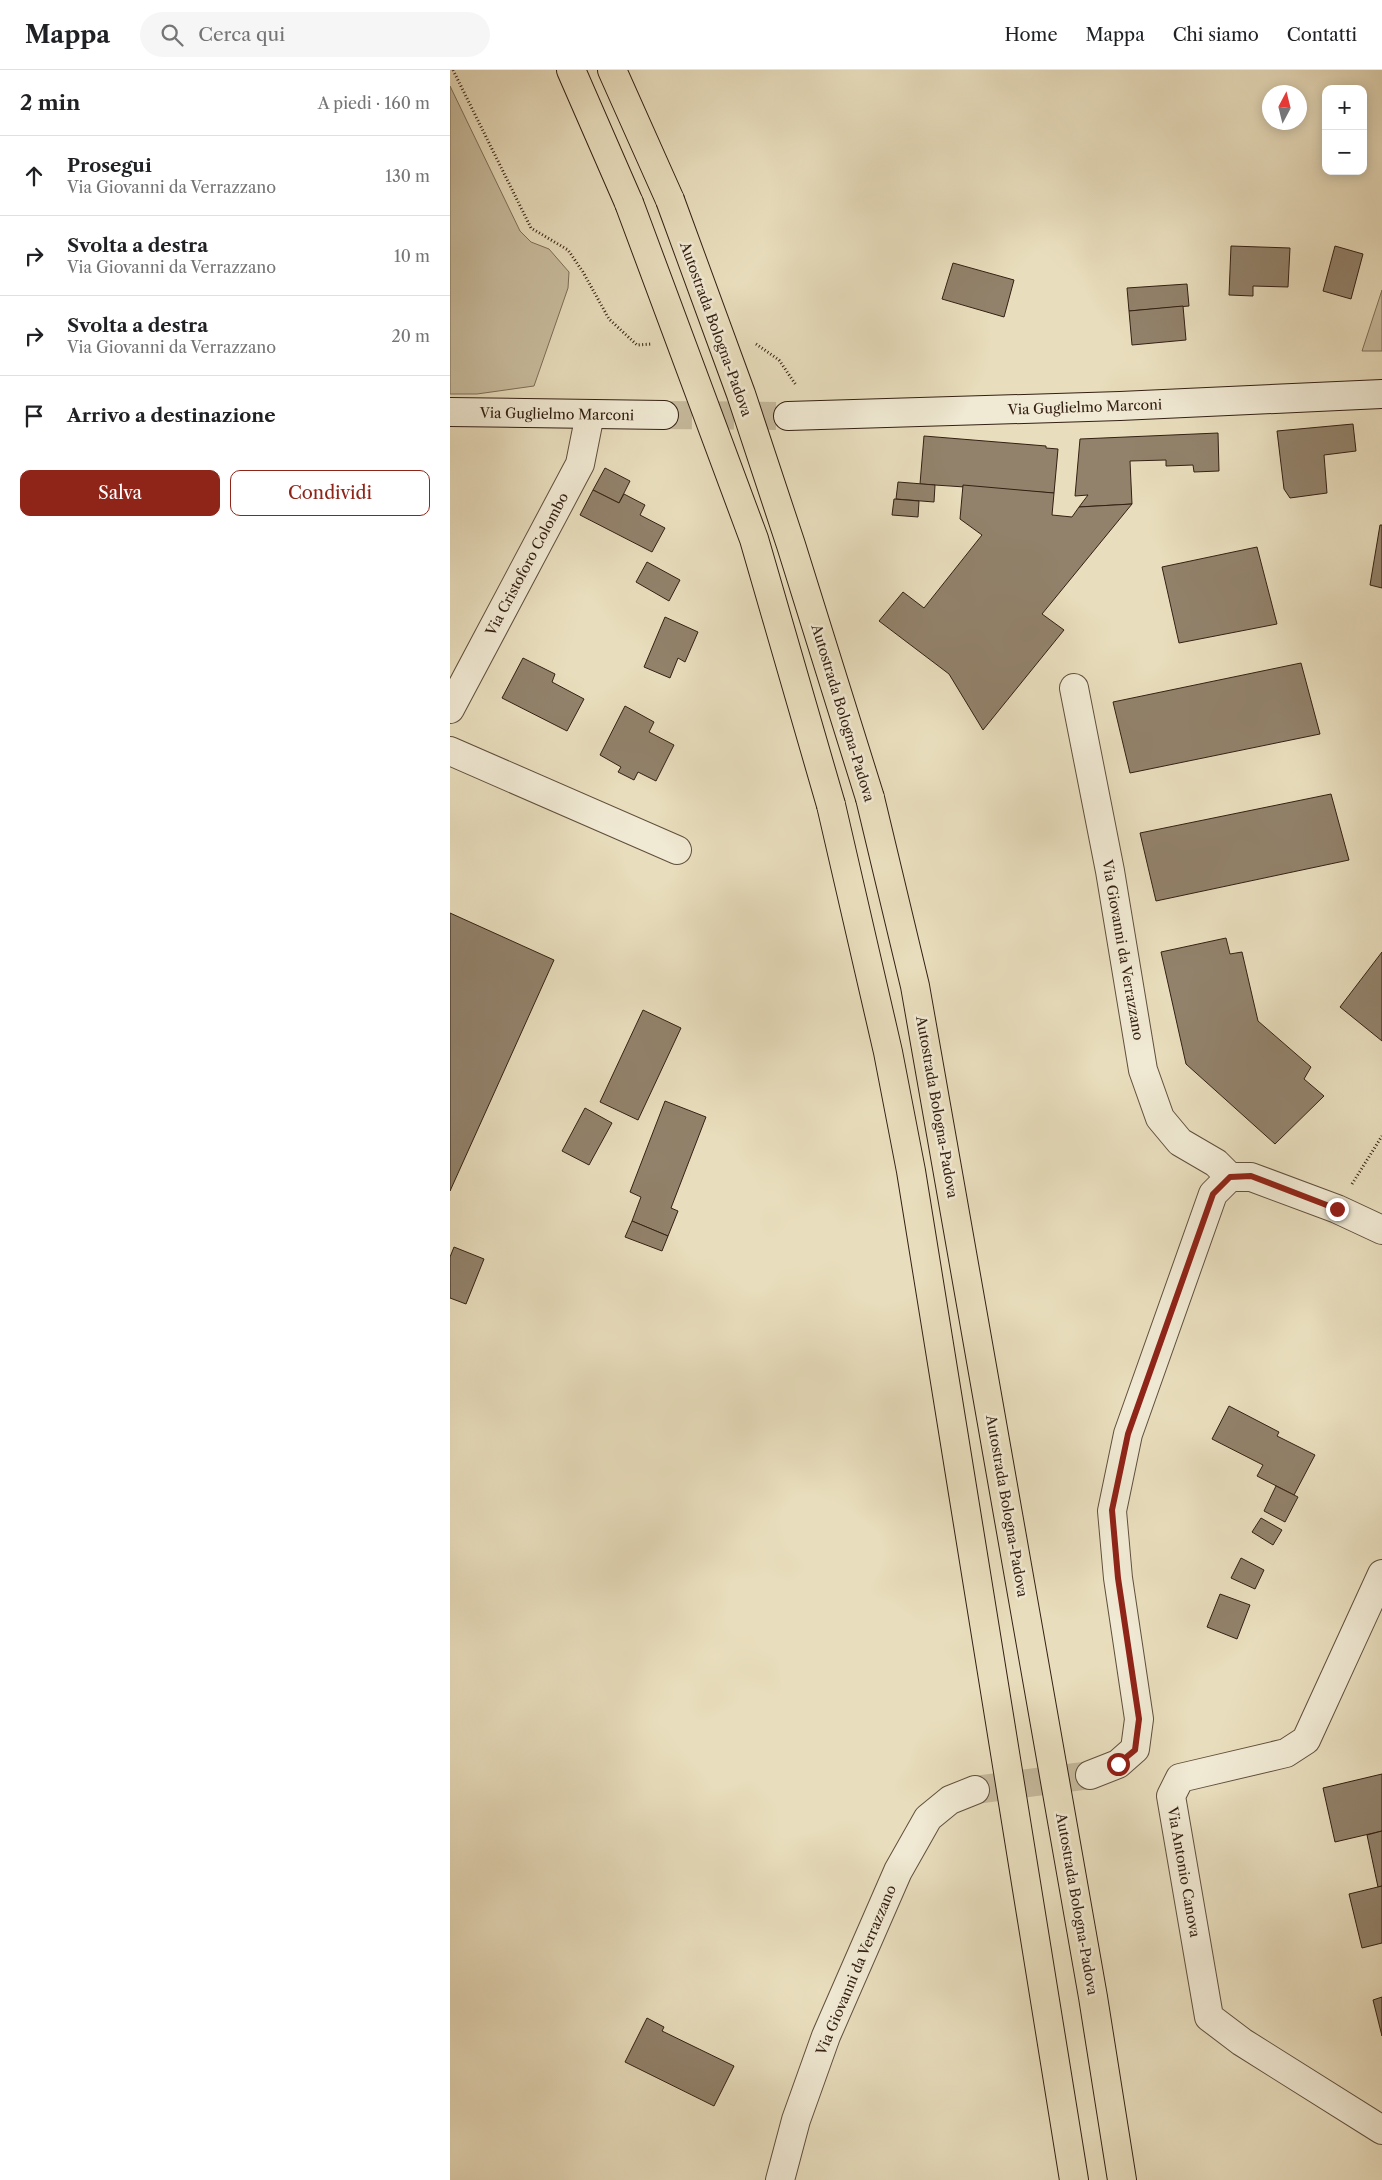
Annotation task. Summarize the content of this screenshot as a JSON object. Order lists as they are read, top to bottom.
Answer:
{
  "streets": {
    "highway": ["Autostrada Bologna-Padova"],
    "street": [
      "Via Guglielmo Marconi",
      "Via Cristoforo Colombo",
      "Via Giovanni da Verrazzano",
      "Via Antonio Canova"
    ]
  },
  "crossings": [
    ["Via Guglielmo Marconi", "Via Cristoforo Colombo"]
  ],
  "north": "top",
  "page": {
    "header": "Mappa",
    "search": "Cerca qui",
    "nav": [
      "Home",
      "Mappa",
      "Chi siamo",
      "Contatti"
    ],
    "heading": ["2 min", "A piedi · 160 m"],
    "map_buttons": ["+", "−"],
    "list": [
      ["Prosegui", "Via Giovanni da Verrazzano", "130 m"],
      ["Svolta a destra", "Via Giovanni da Verrazzano", "10 m"],
      ["Svolta a destra", "Via Giovanni da Verrazzano", "20 m"],
      "Arrivo a destinazione"
    ],
    "buttons": ["Salva", "Condividi"]
  }
}
